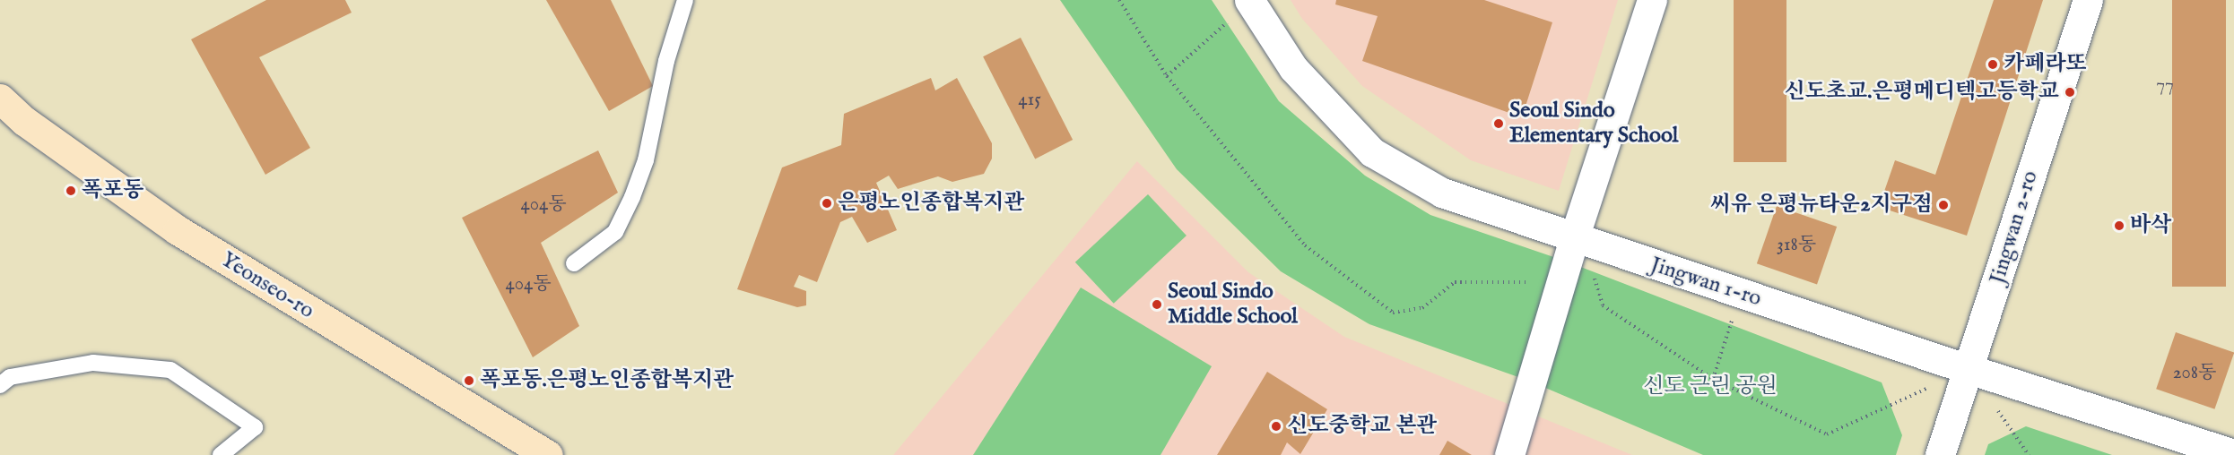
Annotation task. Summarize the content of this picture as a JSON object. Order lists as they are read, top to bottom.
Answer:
{
  "streets": {
    "main road": ["Yeonseo-ro"],
    "street": ["Jingwan 2-ro", "Jingwan 1-ro"]
  },
  "crossings": [
    ["Jingwan 2-ro", "Jingwan 1-ro"]
  ],
  "parks": ["신도 근린 공원"],
  "places": [
    "카페라또",
    "신도초교.은평메디텍고등학교",
    "Seoul Sindo Elementary School",
    "폭포동",
    "은평노인종합복지관",
    "씨유 은평뉴타운2지구점",
    "바삭",
    "Seoul Sindo Middle School",
    "폭포동.은평노인종합복지관",
    "신도중학교 본관"
  ],
  "house_numbers": [
    "77",
    "415",
    "404동",
    "318동",
    "404동",
    "208동"
  ]
}
